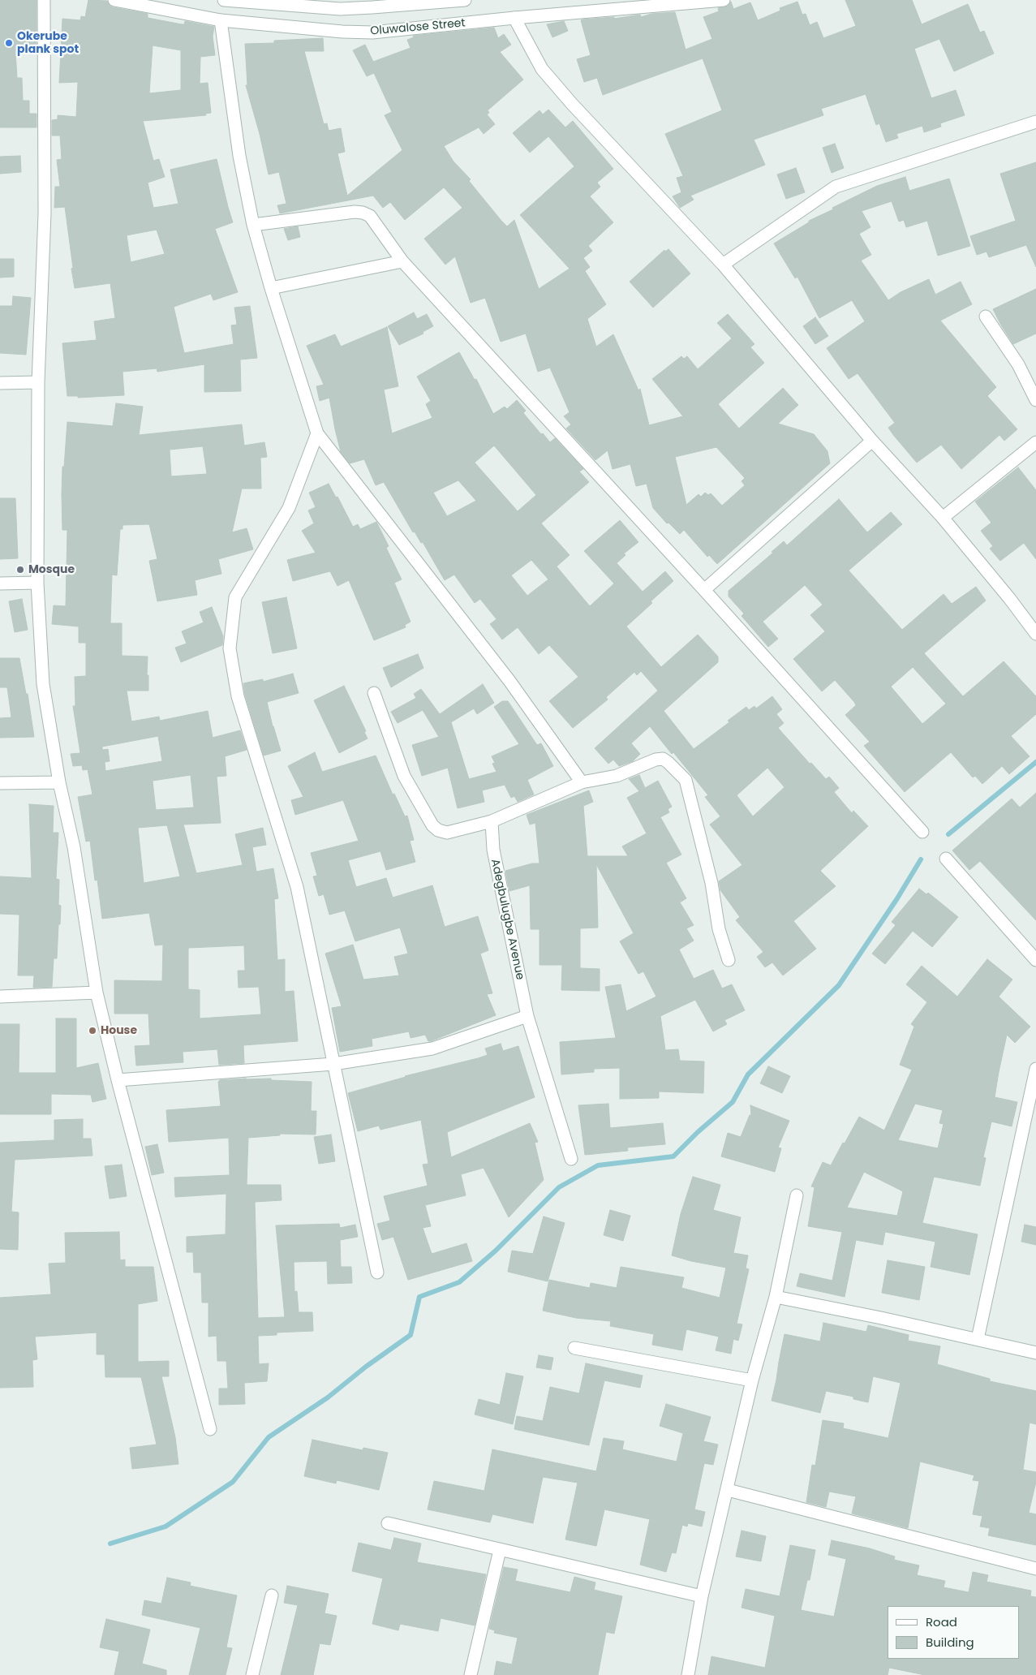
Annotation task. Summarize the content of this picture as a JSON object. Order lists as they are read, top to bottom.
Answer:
{
  "streets": {
    "street": ["Oluwalose Street", "Adegbulugbe Avenue"]
  },
  "places": ["Okerube plank spot", "Mosque", "House"],
  "legend": ["Road", "Building"]
}
